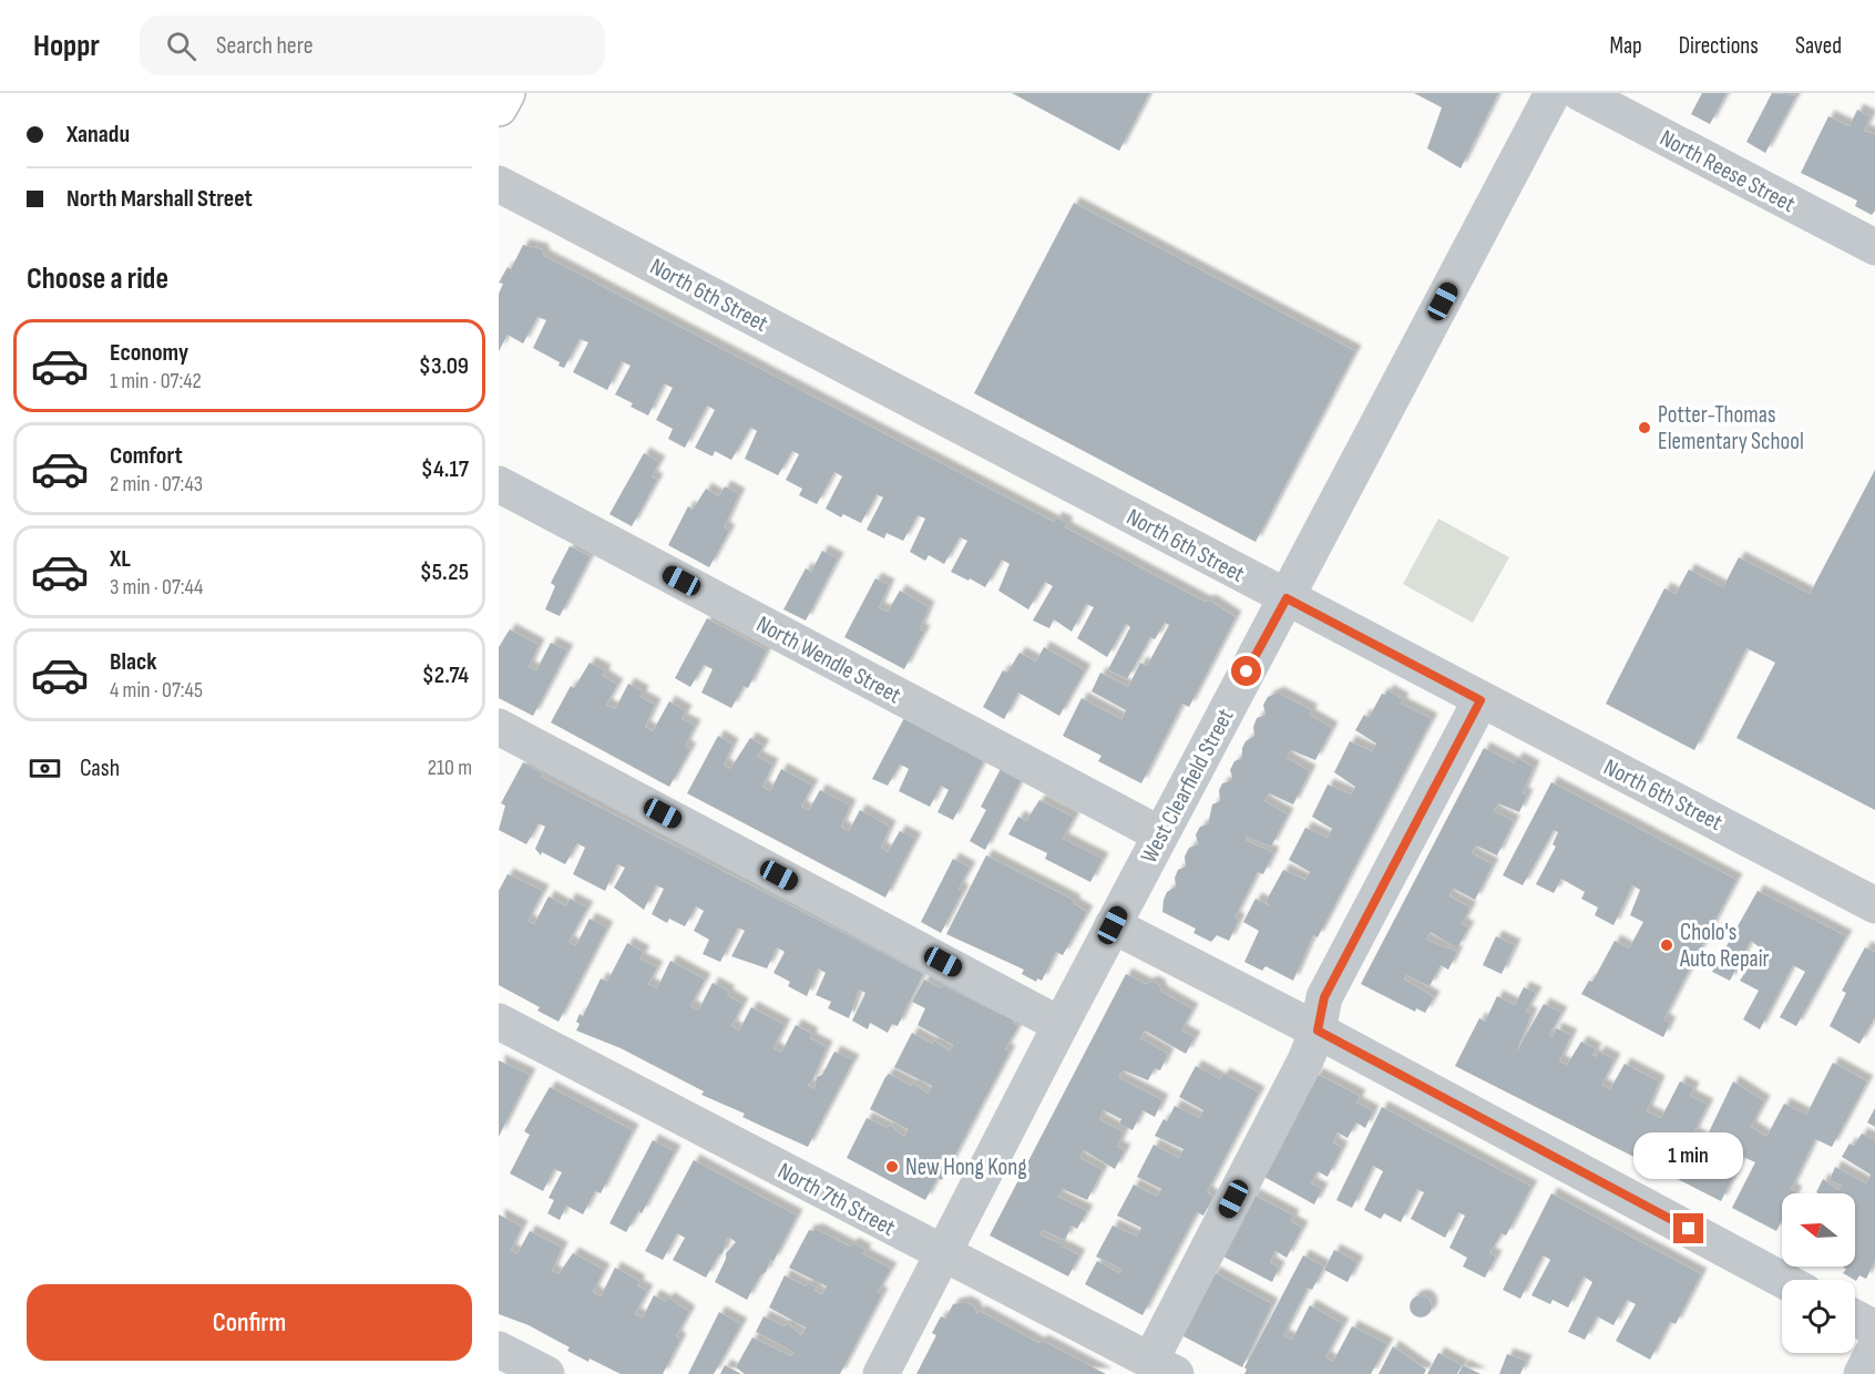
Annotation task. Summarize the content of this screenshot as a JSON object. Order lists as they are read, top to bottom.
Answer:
{
  "streets": {
    "street": [
      "North Reese Street",
      "North 6th Street",
      "North Wendle Street",
      "West Clearfield Street",
      "North 7th Street"
    ]
  },
  "crossings": [
    ["North 6th Street", "West Clearfield Street"],
    ["North Wendle Street", "West Clearfield Street"],
    ["West Clearfield Street", "North 7th Street"]
  ],
  "places": ["Potter-Thomas Elementary School", "Cholo's Auto Repair", "New Hong Kong"],
  "north": "left",
  "page": {
    "header": "Hoppr",
    "search": "Search here",
    "nav": ["Map", "Directions", "Saved"],
    "banner": ["Xanadu", "North Marshall Street"],
    "heading": "Choose a ride",
    "list": [
      {
        "name": "Economy",
        "note": "1 min · 07:42",
        "value": "$3.09"
      },
      {
        "name": "Comfort",
        "note": "2 min · 07:43",
        "value": "$4.17"
      },
      {
        "name": "XL",
        "note": "3 min · 07:44",
        "value": "$5.25"
      },
      {
        "name": "Black",
        "note": "4 min · 07:45",
        "value": "$2.74"
      }
    ],
    "pay": ["Cash", "210 m"],
    "bubble": "1 min",
    "buttons": "Confirm"
  }
}
